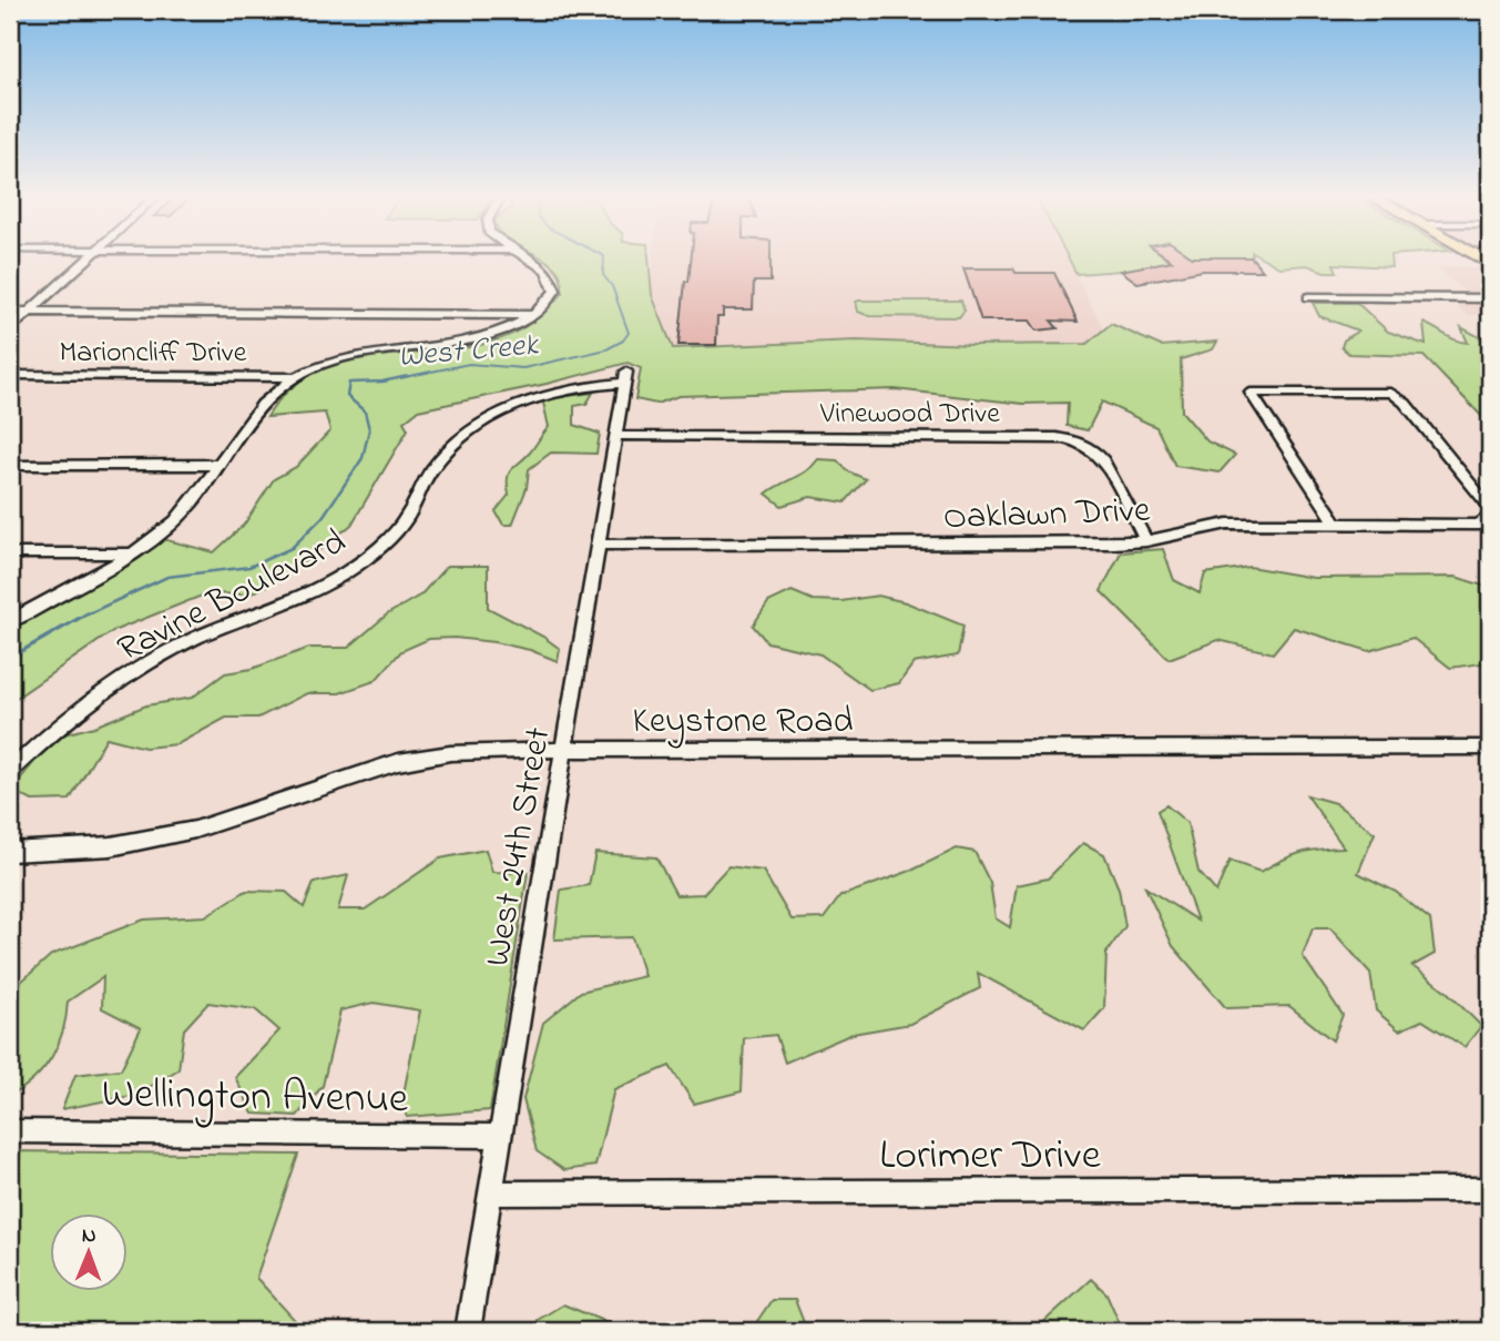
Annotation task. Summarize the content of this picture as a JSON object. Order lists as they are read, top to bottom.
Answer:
{
  "streets": {
    "street": [
      "Marioncliff Drive",
      "Vinewood Drive",
      "Oaklawn Drive",
      "Ravine Boulevard",
      "Keystone Road",
      "West 24th Street",
      "Wellington Avenue",
      "Lorimer Drive"
    ]
  },
  "crossings": [
    ["Vinewood Drive", "Oaklawn Drive"],
    ["Vinewood Drive", "West 24th Street"],
    ["Oaklawn Drive", "West 24th Street"],
    ["Ravine Boulevard", "West 24th Street"],
    ["Keystone Road", "West 24th Street"],
    ["West 24th Street", "Wellington Avenue"],
    ["West 24th Street", "Lorimer Drive"]
  ],
  "water": ["West Creek"],
  "north": "top"
}
